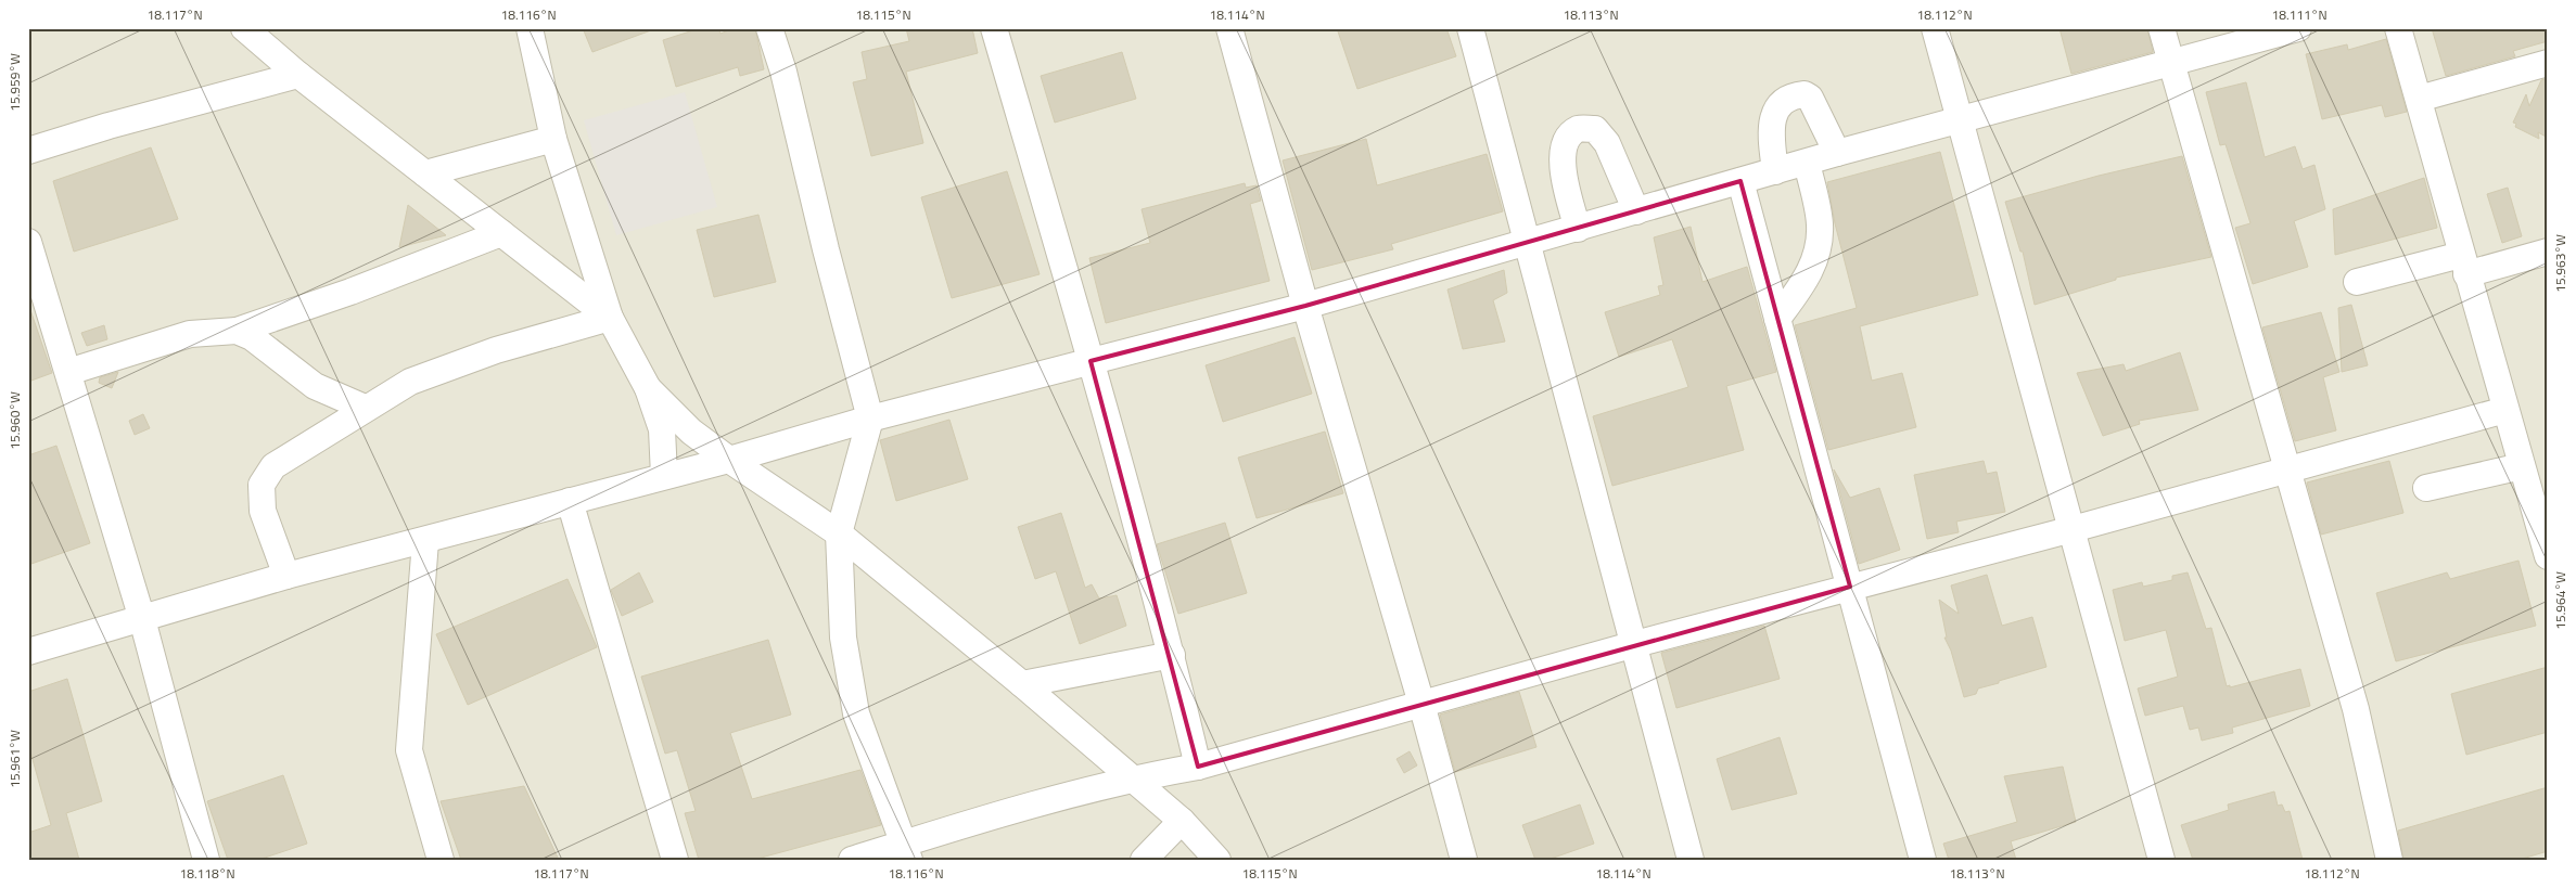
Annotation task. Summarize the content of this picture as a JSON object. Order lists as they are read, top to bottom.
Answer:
{
  "coordinates": [
    "18.117°N",
    "18.116°N",
    "18.115°N",
    "18.114°N",
    "18.113°N",
    "18.112°N",
    "18.111°N",
    "15.959°W",
    "15.963°W",
    "15.960°W",
    "15.964°W",
    "15.961°W",
    "18.118°N"
  ]
}
